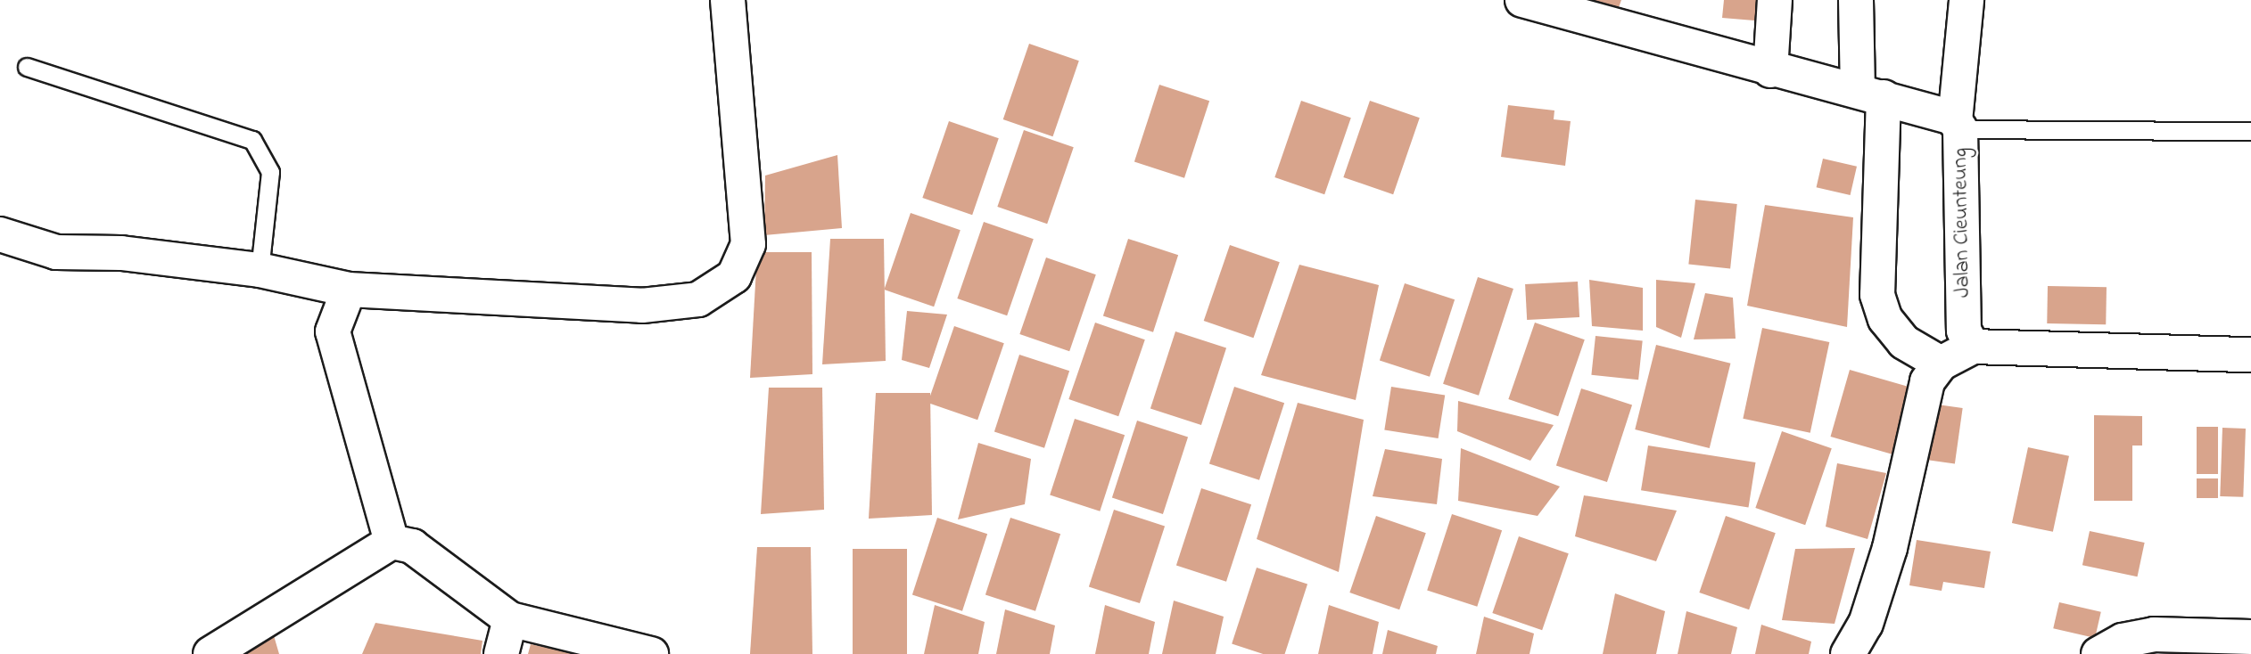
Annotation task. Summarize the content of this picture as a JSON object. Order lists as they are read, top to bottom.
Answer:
{
  "streets": {
    "street": ["Jalan Cieunteung"]
  }
}
